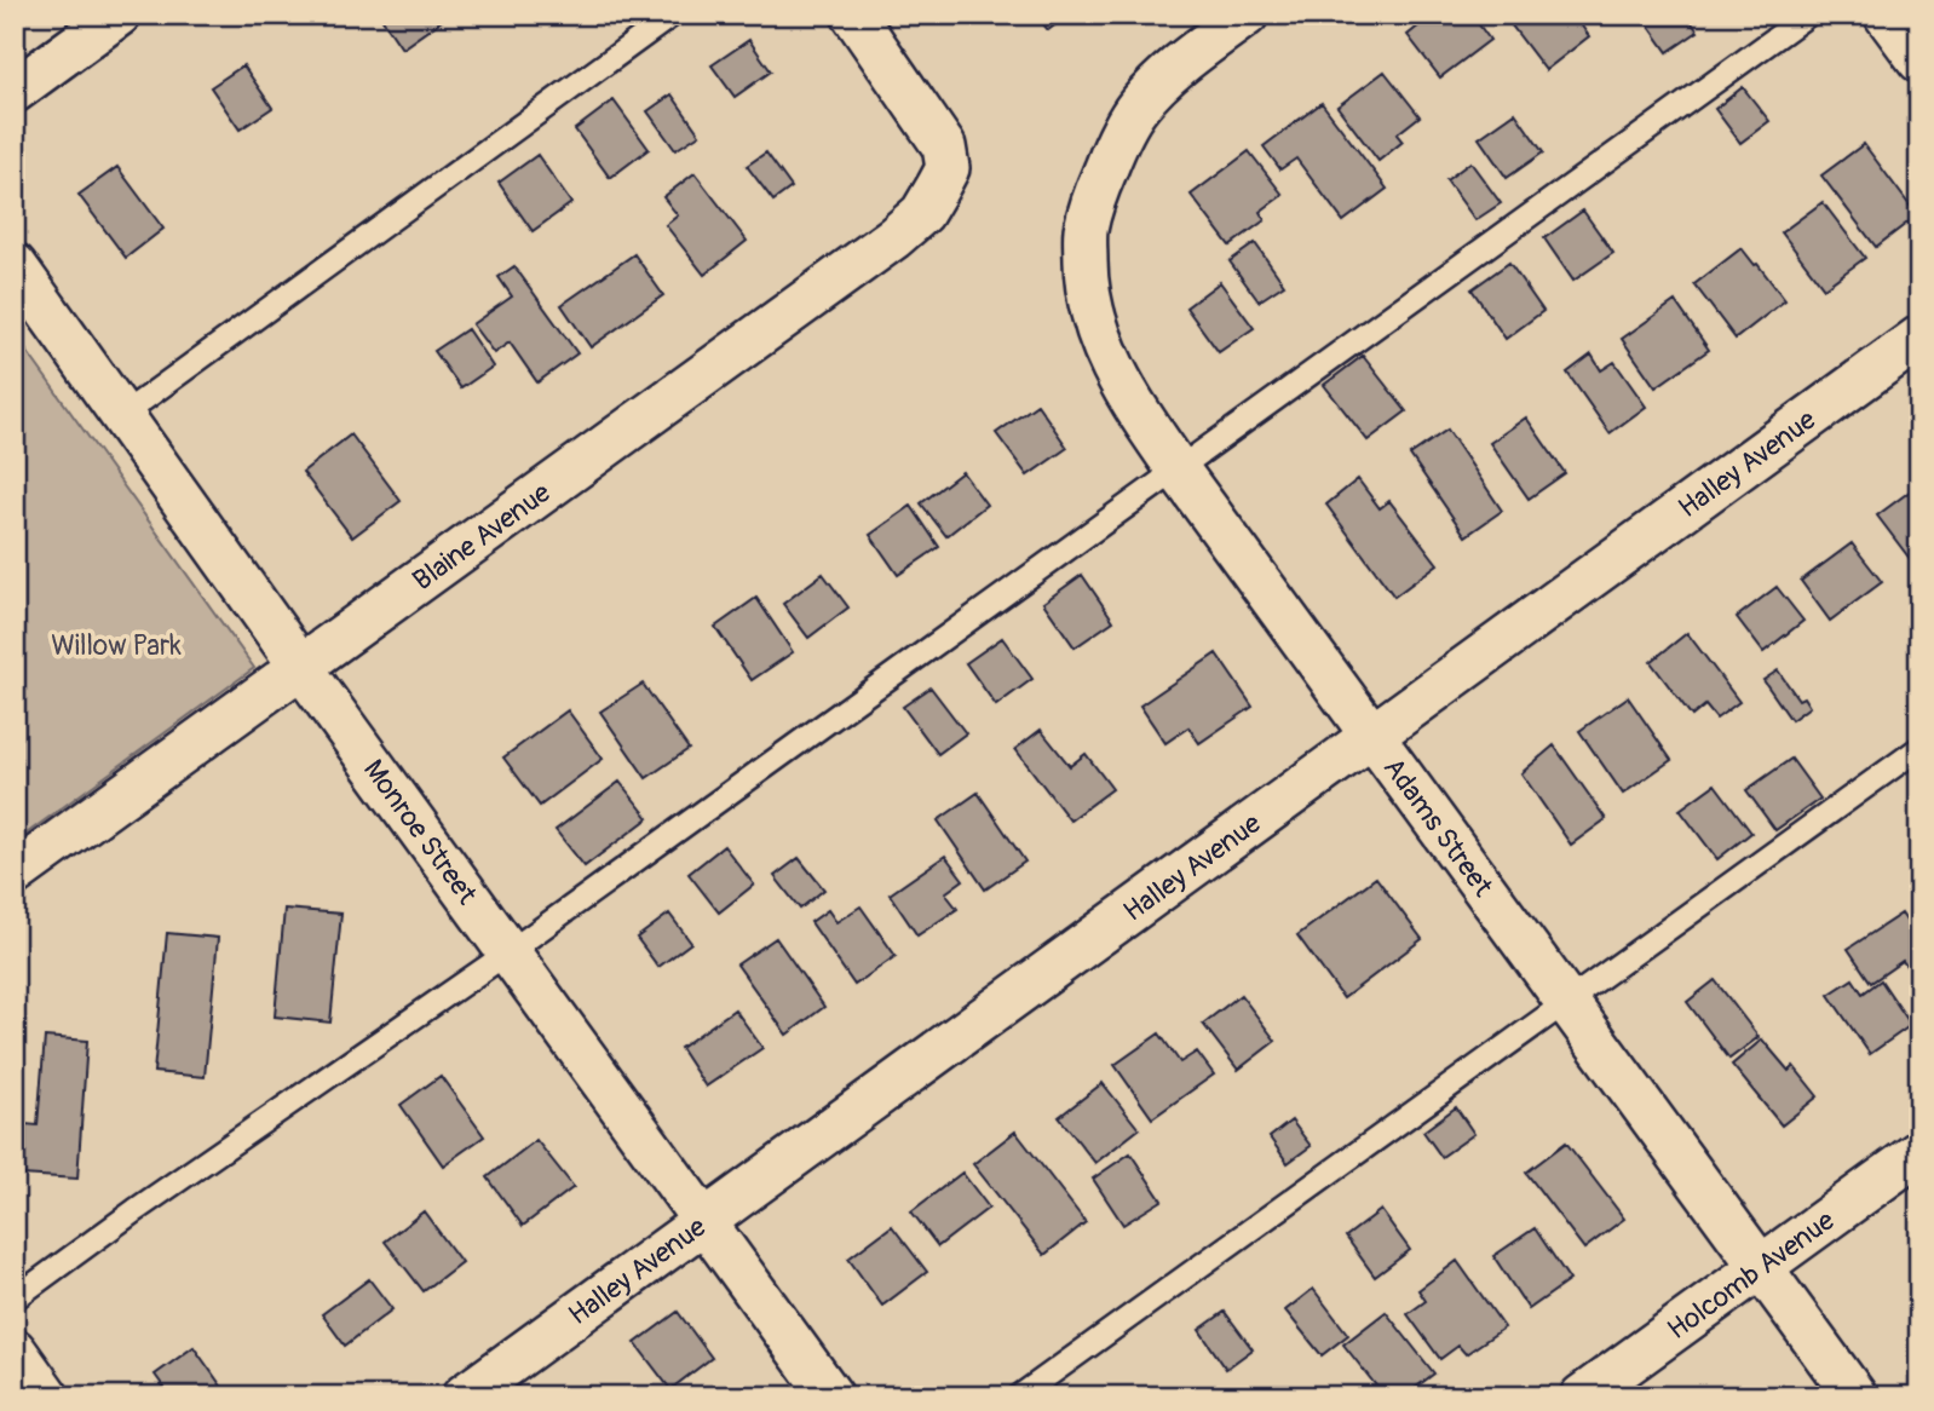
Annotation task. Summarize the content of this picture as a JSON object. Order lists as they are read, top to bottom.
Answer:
{
  "streets": {
    "street": [
      "Halley Avenue",
      "Blaine Avenue",
      "Adams Street",
      "Monroe Street",
      "Holcomb Avenue"
    ]
  },
  "crossings": [
    ["Halley Avenue", "Adams Street"],
    ["Halley Avenue", "Monroe Street"],
    ["Blaine Avenue", "Monroe Street"],
    ["Adams Street", "Holcomb Avenue"]
  ],
  "parks": ["Willow Park"]
}
